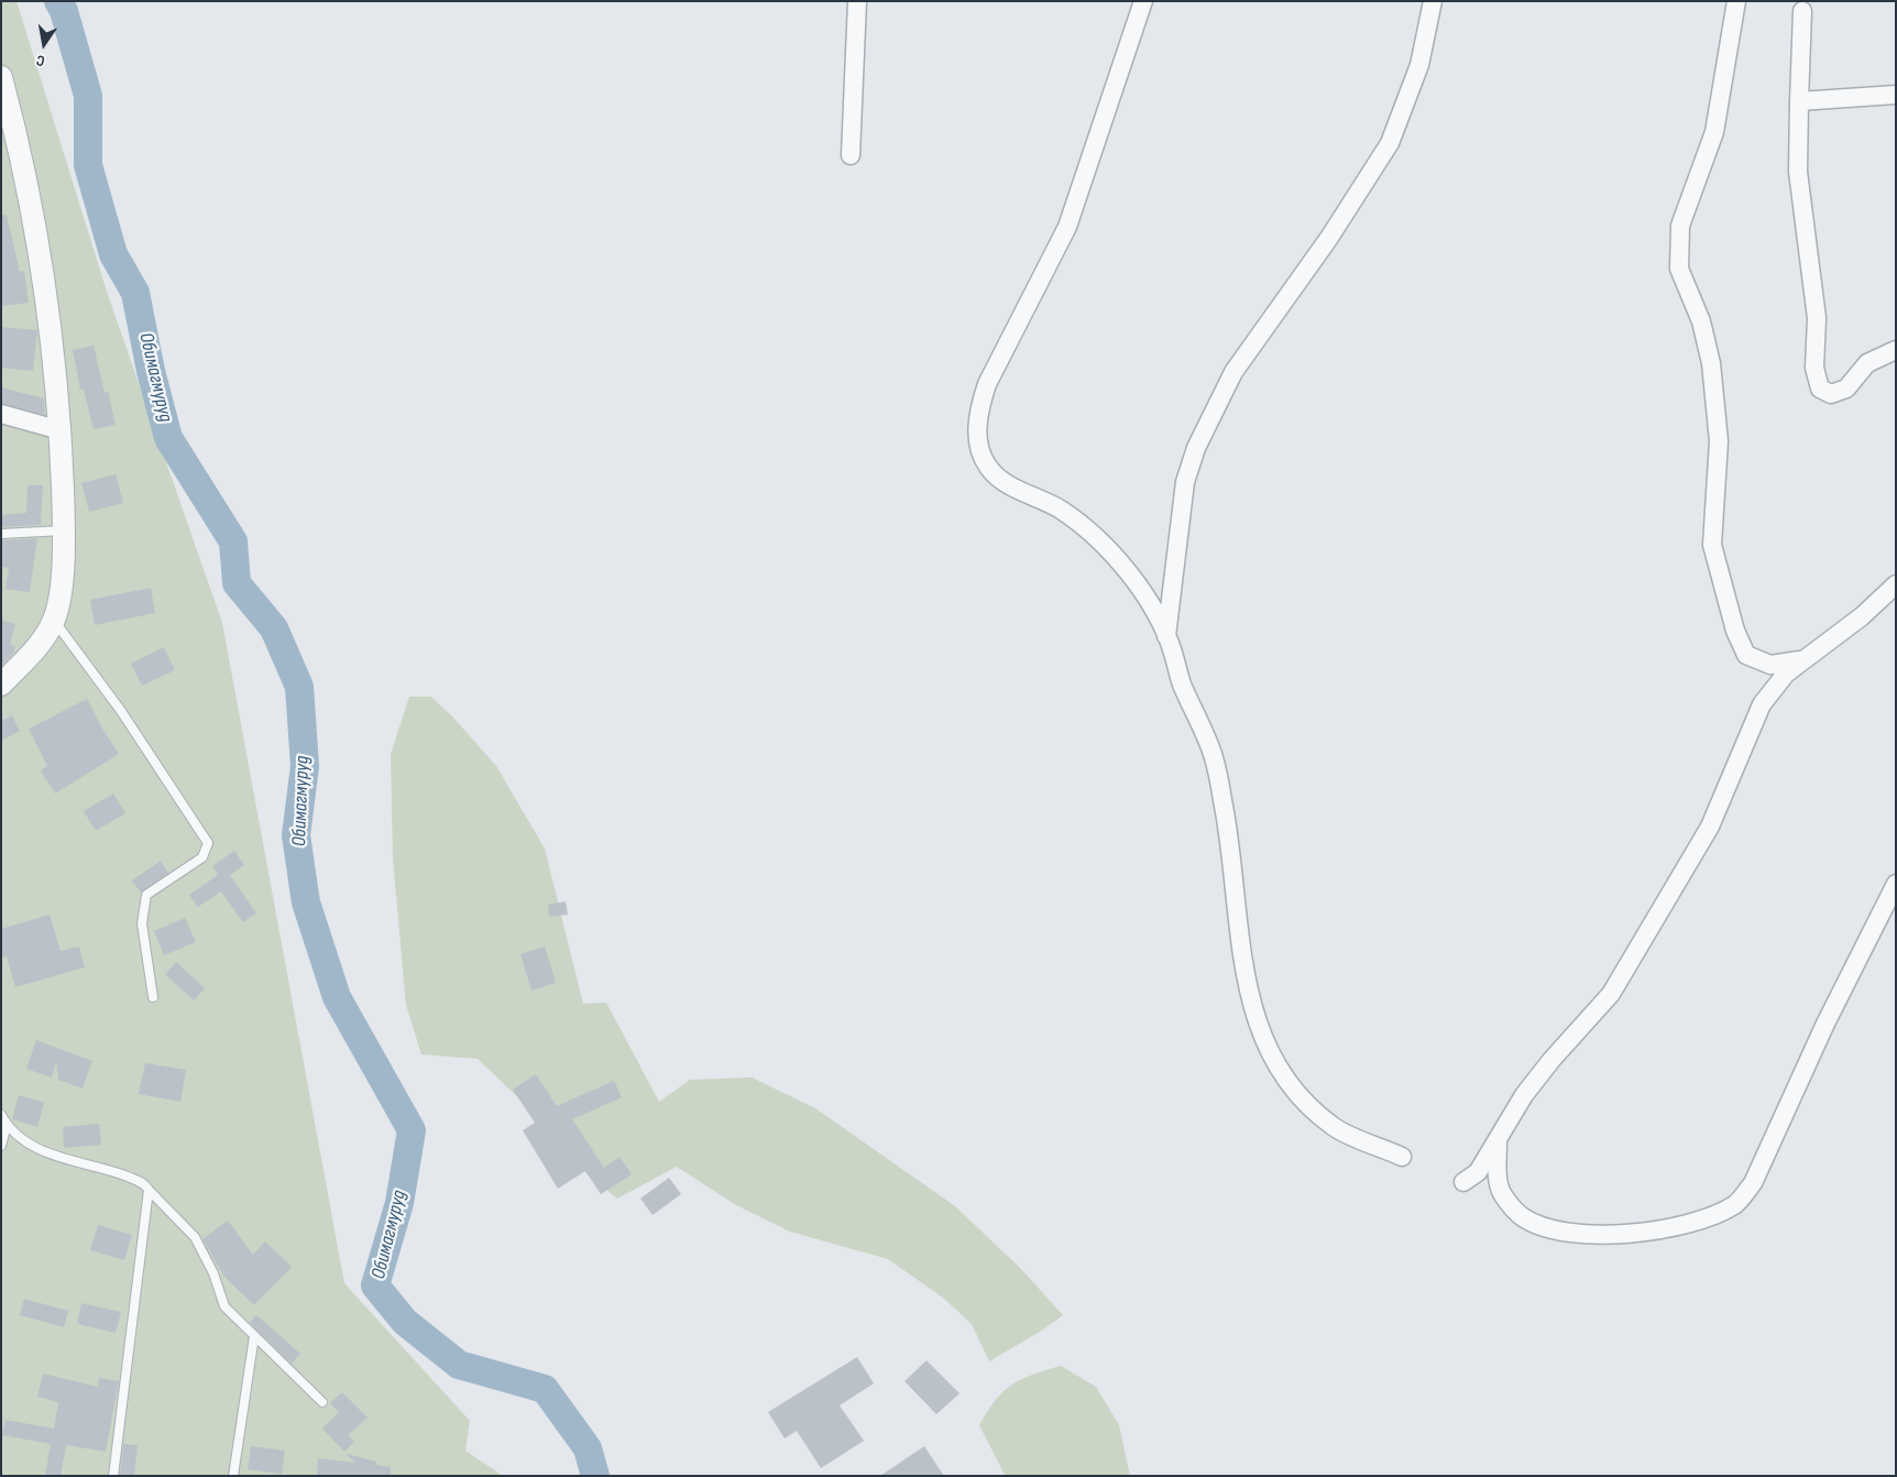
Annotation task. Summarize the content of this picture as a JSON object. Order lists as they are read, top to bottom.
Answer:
{
  "water": ["Обимагмуруд"],
  "north": "bottom"
}
